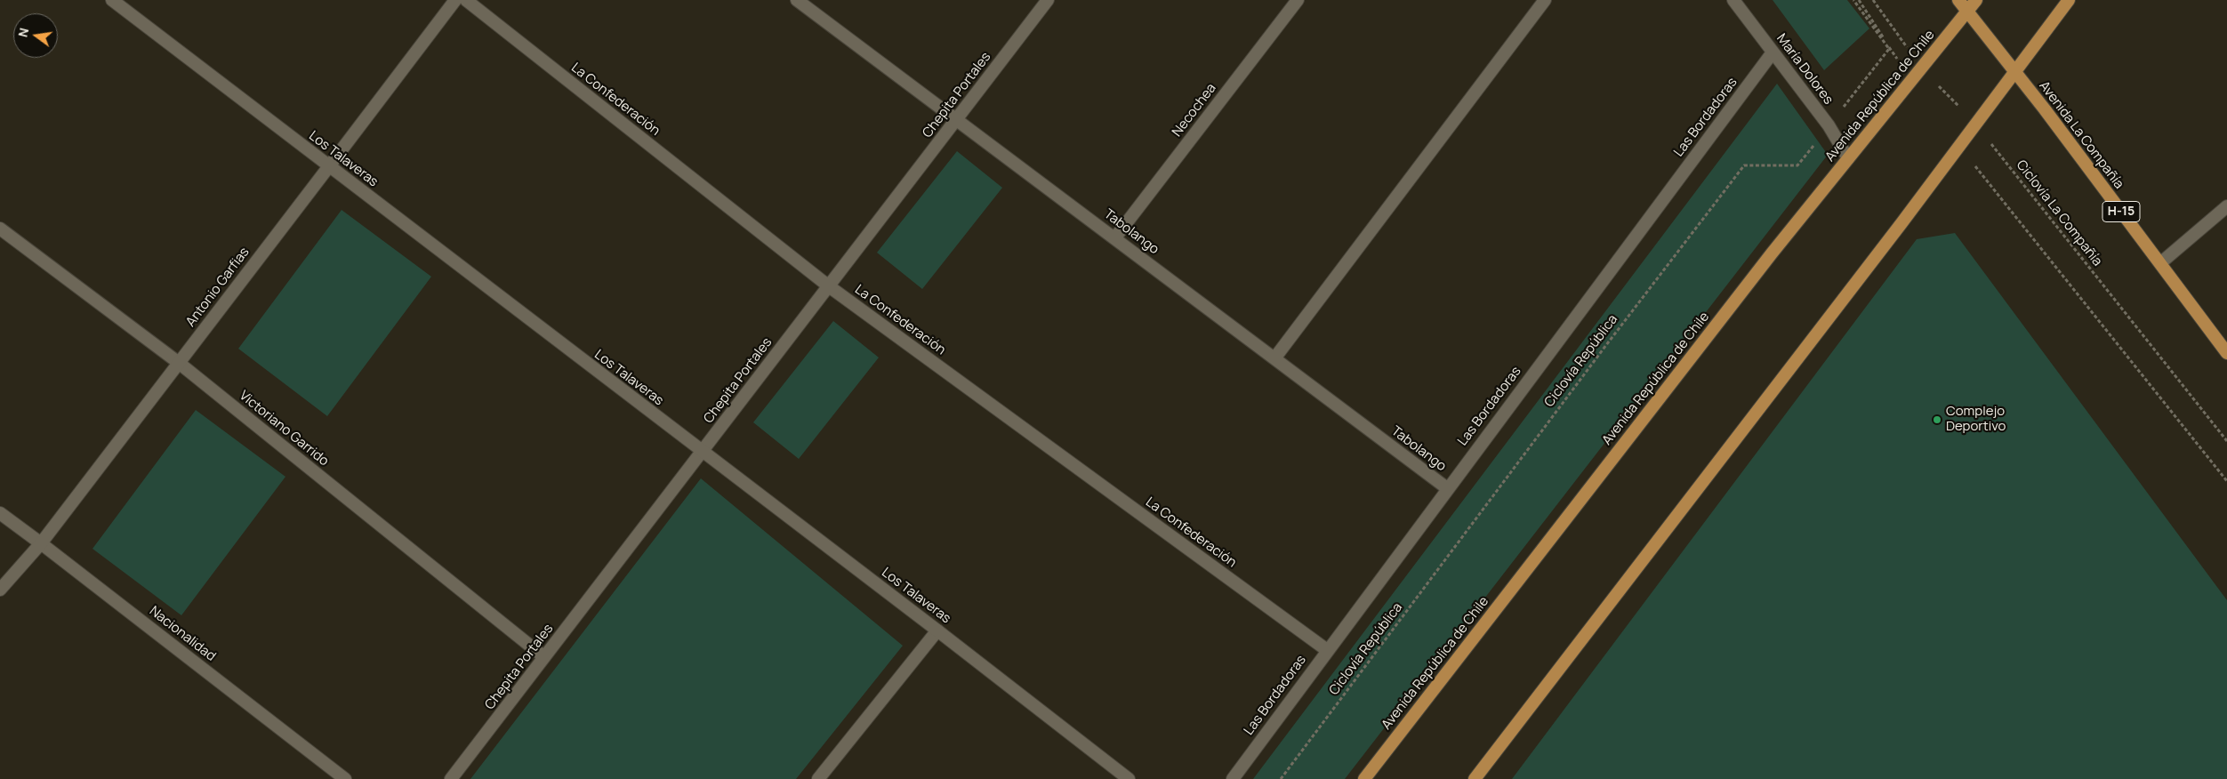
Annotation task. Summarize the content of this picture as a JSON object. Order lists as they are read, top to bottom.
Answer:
{
  "streets": {
    "main road": ["Avenida República de Chile", "Avenida La Compañía", "H-15"],
    "street": [
      "María Dolores",
      "Chepita Portales",
      "La Confederación",
      "Necochea",
      "Las Bordadoras",
      "Los Talaveras",
      "Tabolango",
      "Antonio Garfias",
      "Victoriano Garrido",
      "Nacionalidad"
    ],
    "path": ["Ciclovía La Compañía", "Ciclovía República"]
  },
  "crossings": [
    ["María Dolores", "Avenida República de Chile"],
    ["María Dolores", "Las Bordadoras"],
    ["María Dolores", "Ciclovía República"],
    ["Chepita Portales", "La Confederación"],
    ["Chepita Portales", "Los Talaveras"],
    ["Chepita Portales", "Tabolango"],
    ["Chepita Portales", "Victoriano Garrido"],
    ["Avenida República de Chile", "Avenida La Compañía"],
    ["Avenida República de Chile", "Ciclovía La Compañía"],
    ["La Confederación", "Las Bordadoras"],
    ["Necochea", "Tabolango"],
    ["Las Bordadoras", "Tabolango"],
    ["Los Talaveras", "Antonio Garfias"],
    ["Antonio Garfias", "Victoriano Garrido"],
    ["Antonio Garfias", "Nacionalidad"]
  ],
  "places": ["Complejo Deportivo"],
  "north": "left"
}
